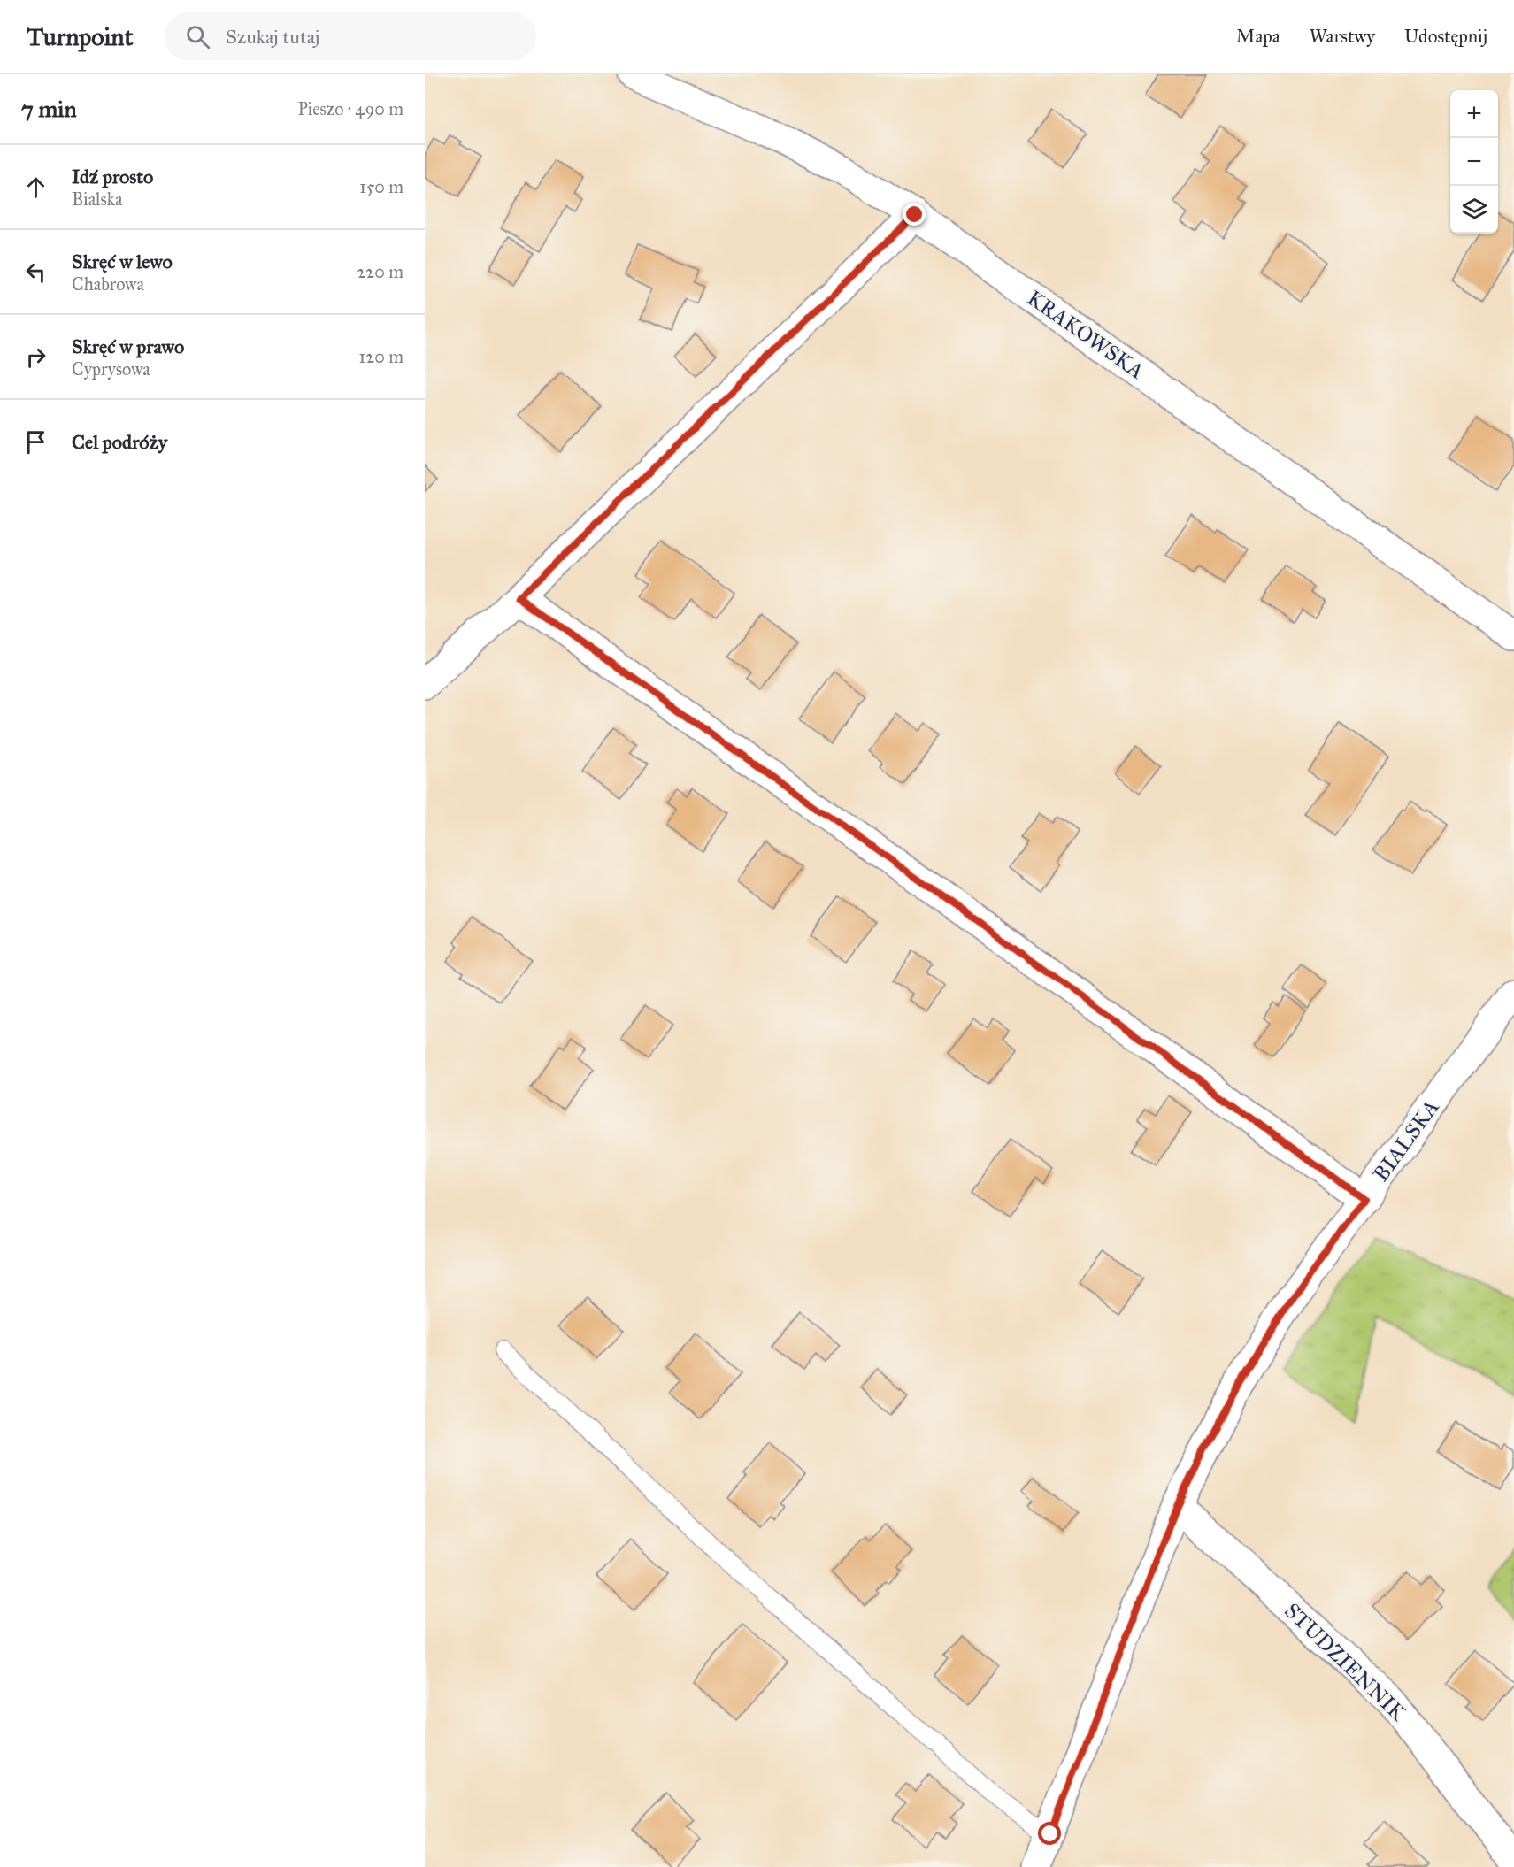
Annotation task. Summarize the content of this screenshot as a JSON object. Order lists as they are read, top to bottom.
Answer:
{
  "streets": {
    "street": ["KRAKOWSKA", "BIALSKA", "STUDZIENNIK"]
  },
  "crossings": [
    ["BIALSKA", "STUDZIENNIK"]
  ],
  "page": {
    "header": "Turnpoint",
    "search": "Szukaj tutaj",
    "nav": ["Mapa", "Warstwy", "Udostępnij"],
    "heading": ["7 min", "Pieszo · 490 m"],
    "map_buttons": ["+", "−"],
    "list": [
      ["Idź prosto", "Bialska", "150 m"],
      ["Skręć w lewo", "Chabrowa", "220 m"],
      ["Skręć w prawo", "Cyprysowa", "120 m"],
      "Cel podróży"
    ]
  }
}
